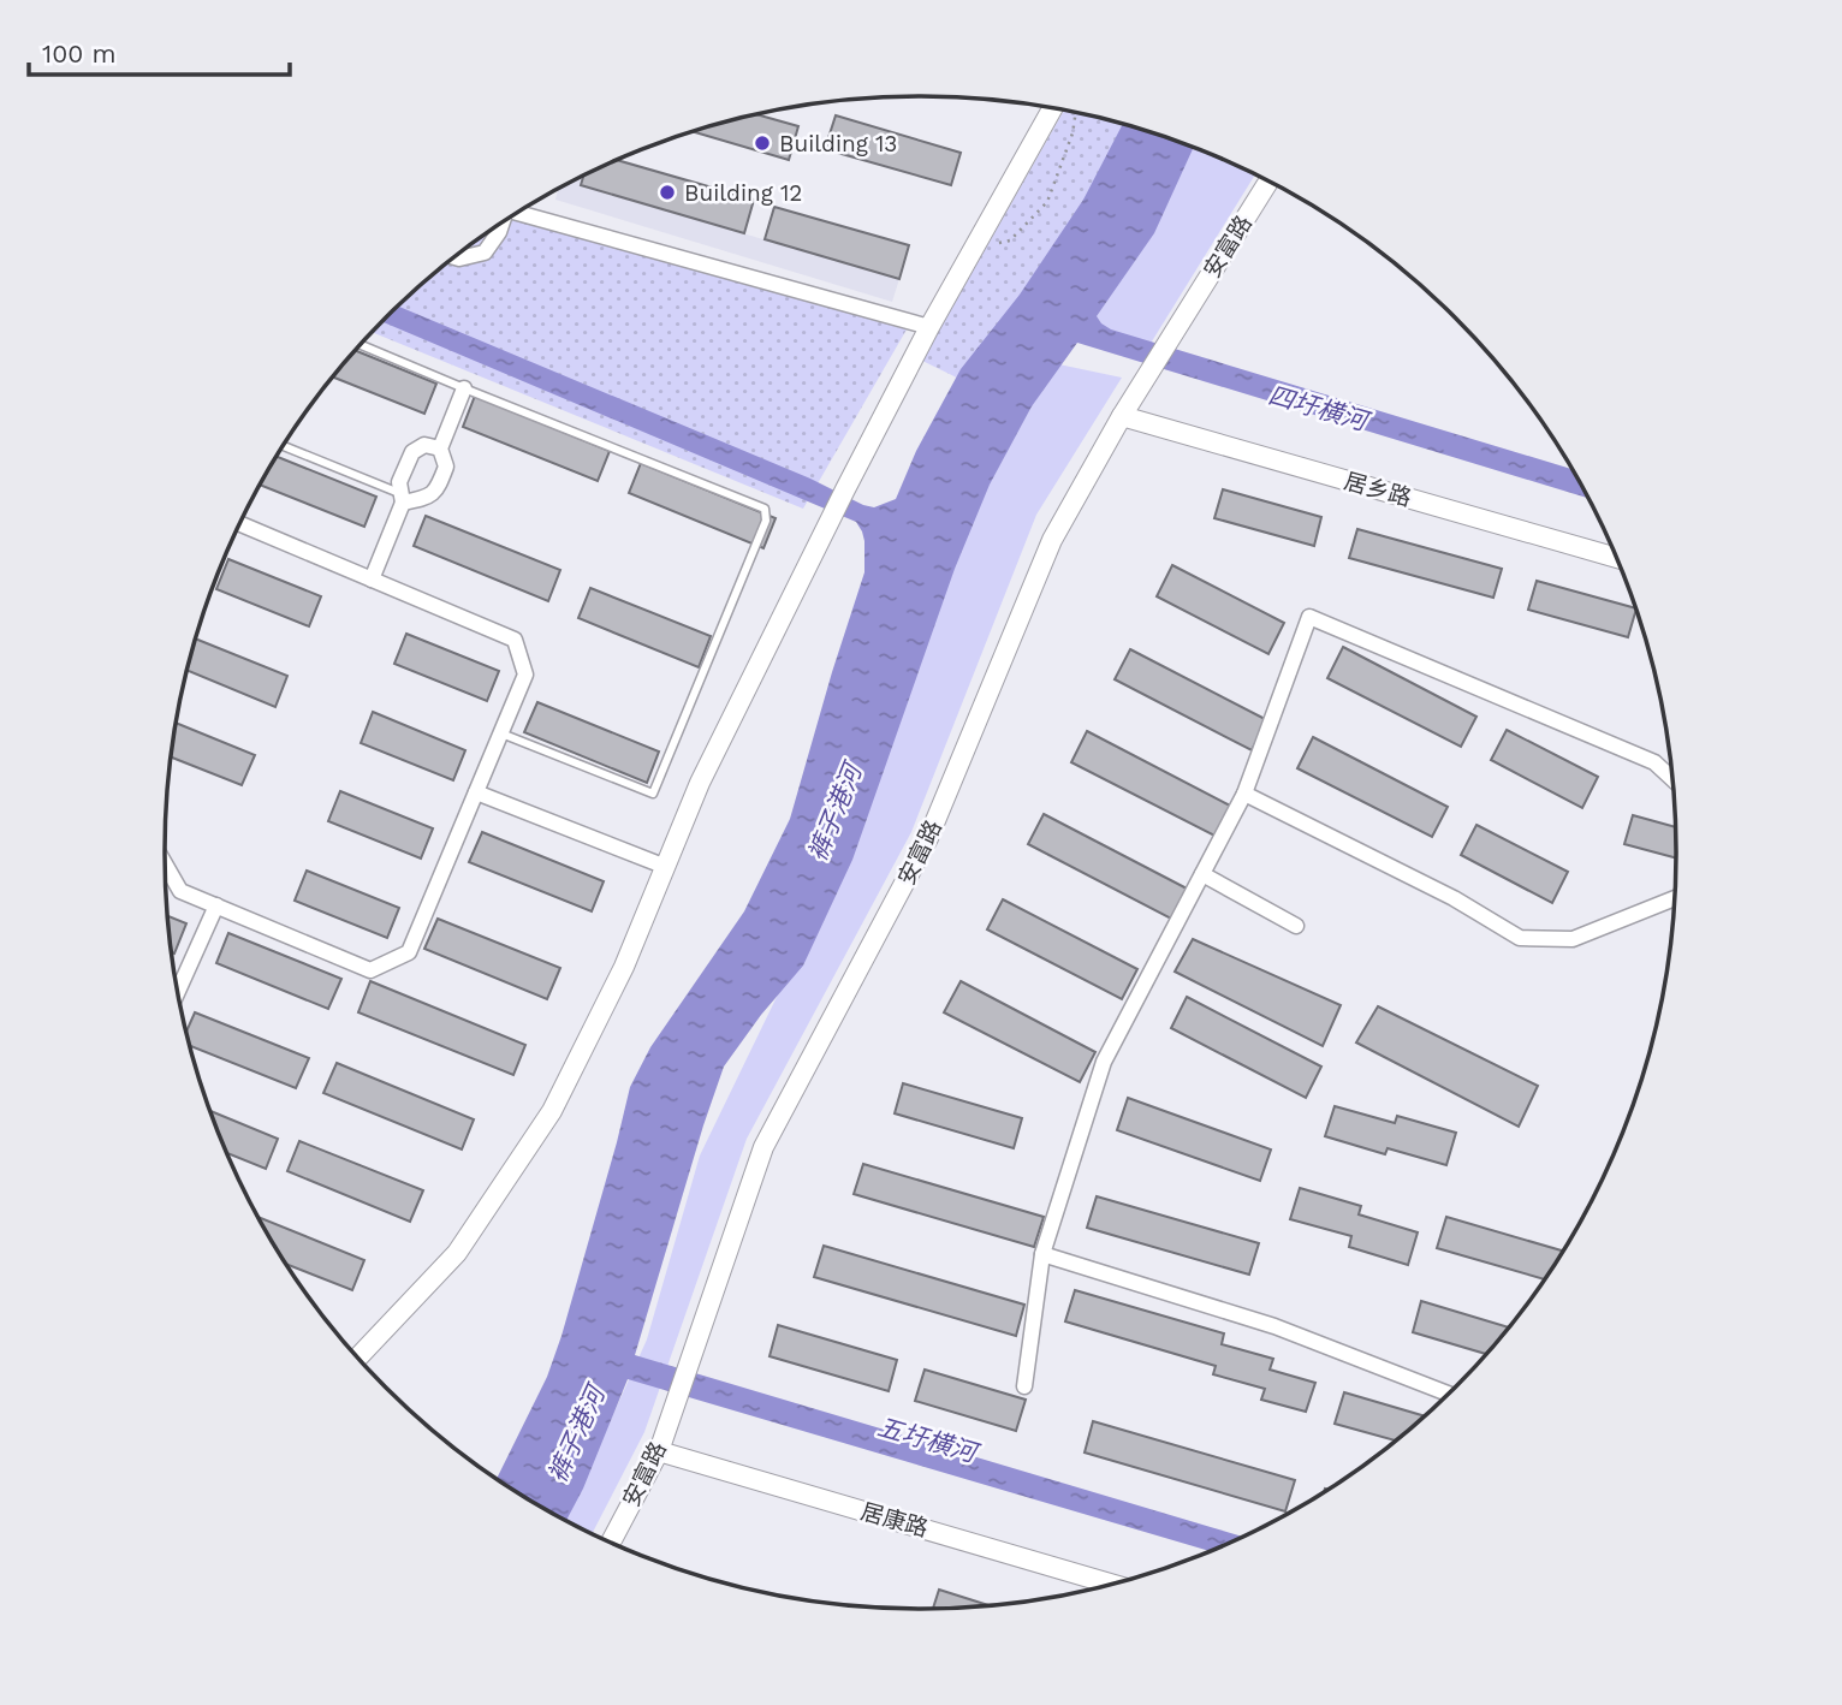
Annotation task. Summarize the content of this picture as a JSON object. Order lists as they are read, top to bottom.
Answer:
{
  "streets": {
    "street": ["安富路", "居乡路", "居康路"]
  },
  "crossings": [
    ["安富路", "居乡路"],
    ["安富路", "居康路"]
  ],
  "water": ["四圩横河", "裤子港河", "五圩横河"],
  "places": ["Building 13", "Building 12"],
  "scale_bar": "100 m"
}
